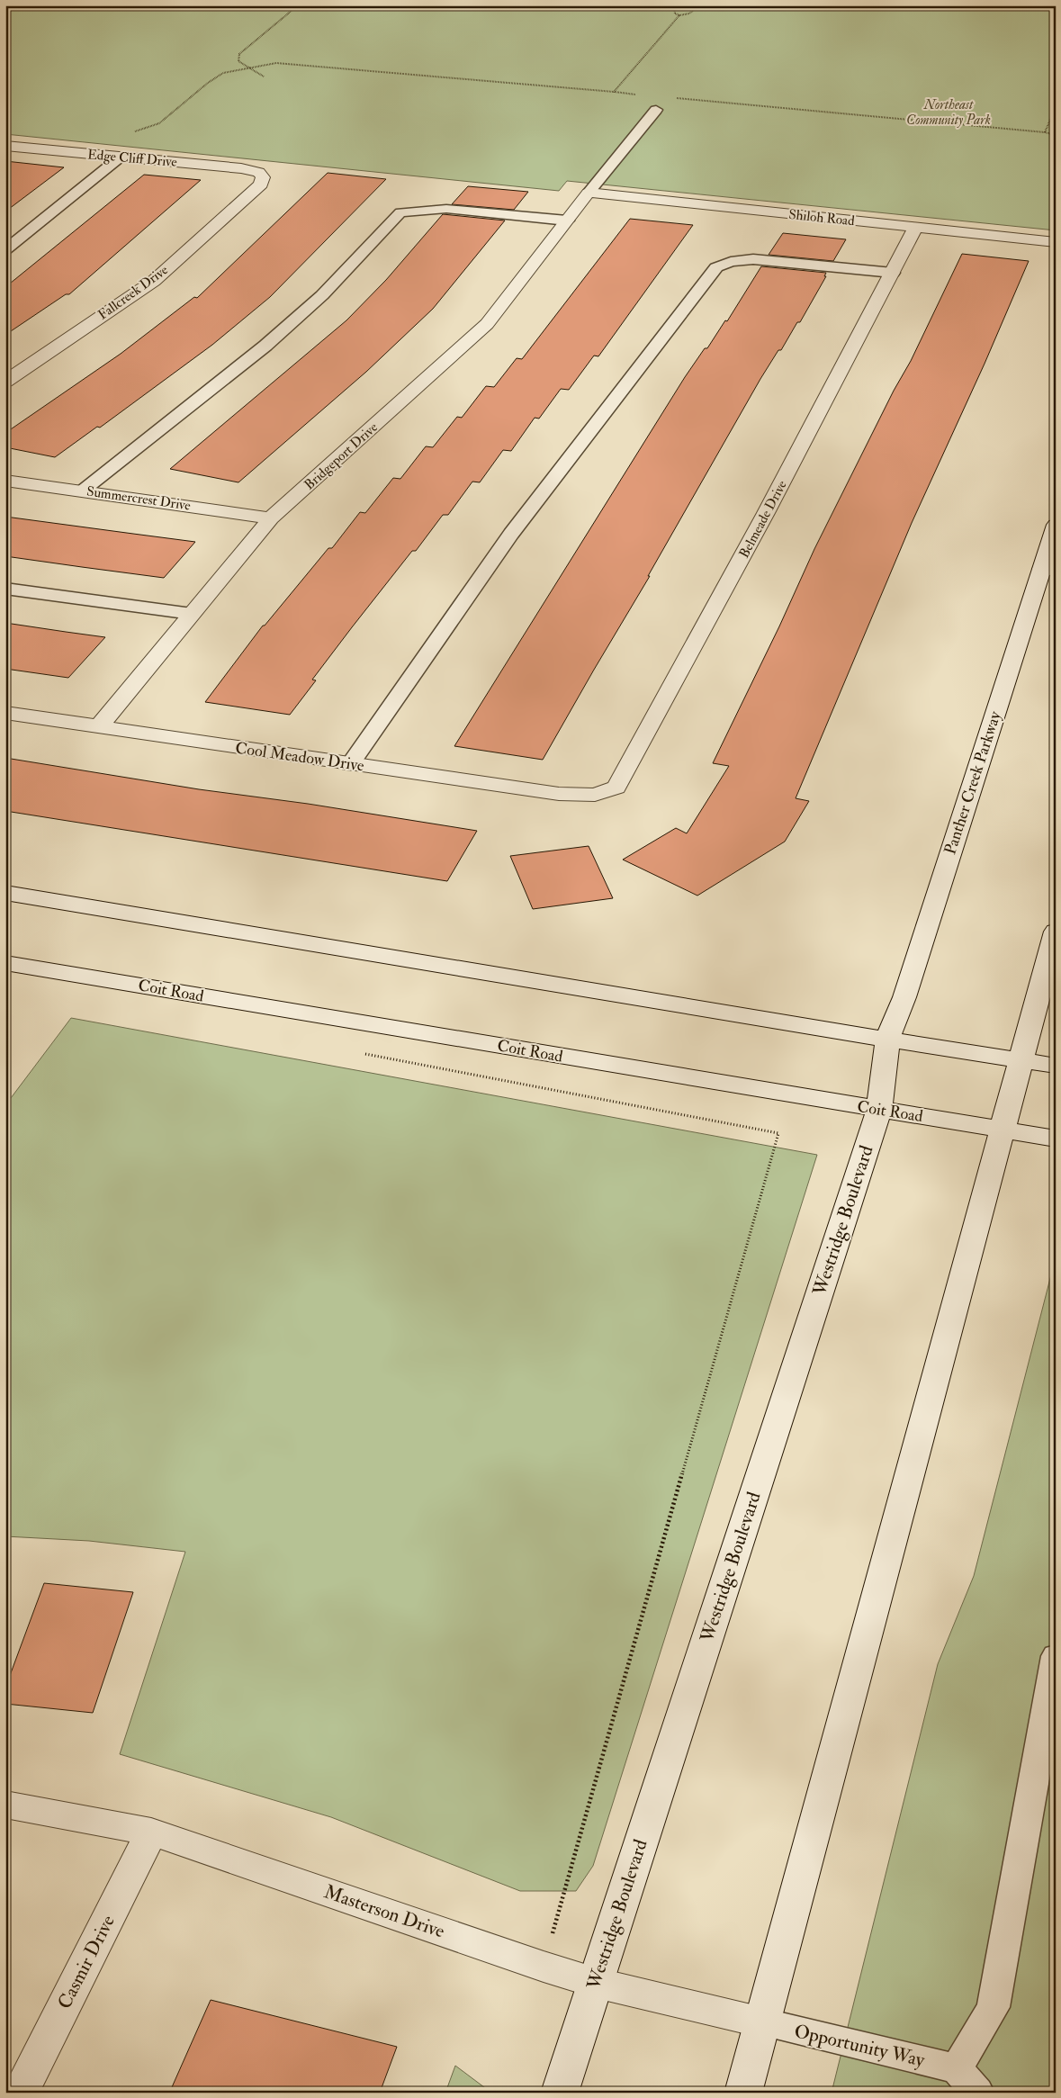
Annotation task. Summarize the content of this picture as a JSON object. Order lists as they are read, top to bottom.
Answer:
{
  "streets": {
    "street": [
      "Edge Cliff Drive",
      "Shiloh Road",
      "Fallcreek Drive",
      "Bridgeport Drive",
      "Summercrest Drive",
      "Belmeade Drive",
      "Cool Meadow Drive",
      "Panther Creek Parkway",
      "Coit Road",
      "Westridge Boulevard",
      "Masterson Drive",
      "Casmir Drive"
    ],
    "lane": ["Opportunity Way"]
  },
  "crossings": [
    ["Edge Cliff Drive", "Fallcreek Drive"],
    ["Shiloh Road", "Bridgeport Drive"],
    ["Shiloh Road", "Belmeade Drive"],
    ["Bridgeport Drive", "Summercrest Drive"],
    ["Bridgeport Drive", "Cool Meadow Drive"],
    ["Belmeade Drive", "Cool Meadow Drive"],
    ["Panther Creek Parkway", "Westridge Boulevard"],
    ["Coit Road", "Westridge Boulevard"],
    ["Westridge Boulevard", "Masterson Drive"],
    ["Masterson Drive", "Casmir Drive"],
    ["Masterson Drive", "Opportunity Way"]
  ],
  "parks": ["Northeast Community Park"]
}
